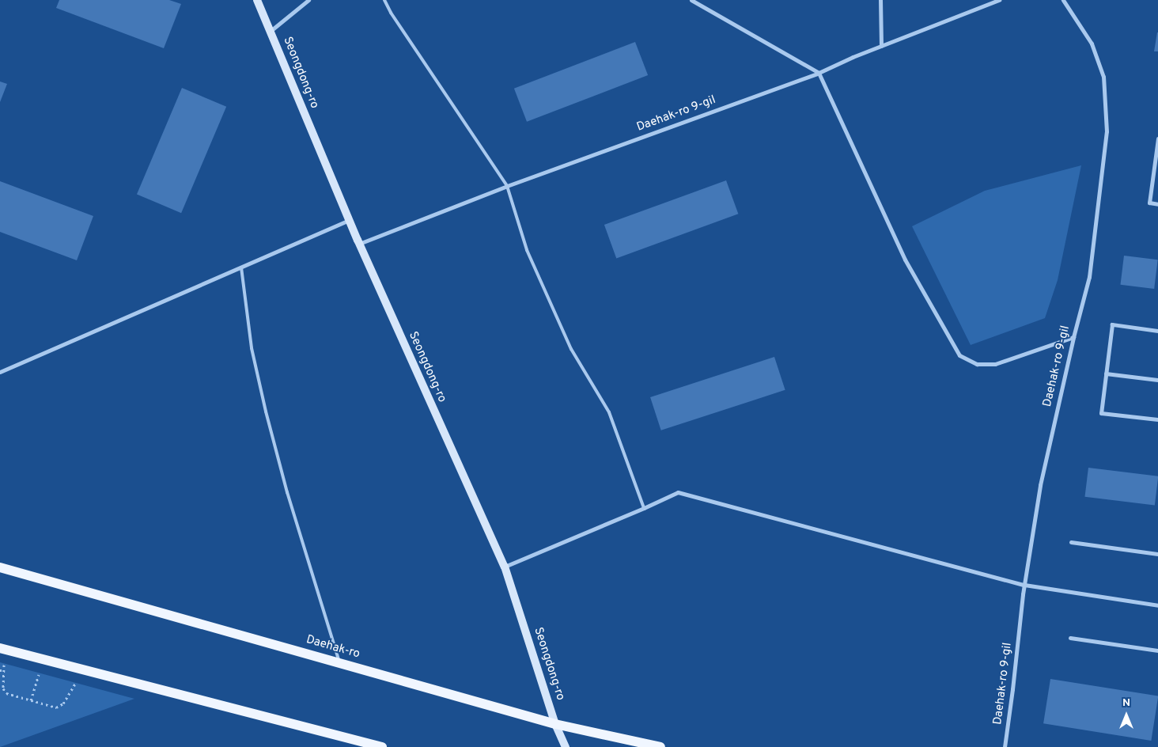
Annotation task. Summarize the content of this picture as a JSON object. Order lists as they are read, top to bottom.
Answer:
{
  "streets": {
    "main road": ["Daehak-ro"],
    "street": ["Seongdong-ro", "Daehak-ro 9-gil"]
  },
  "crossings": [
    ["Seongdong-ro", "Daehak-ro 9-gil"],
    ["Seongdong-ro", "Daehak-ro"]
  ],
  "north": "top"
}
